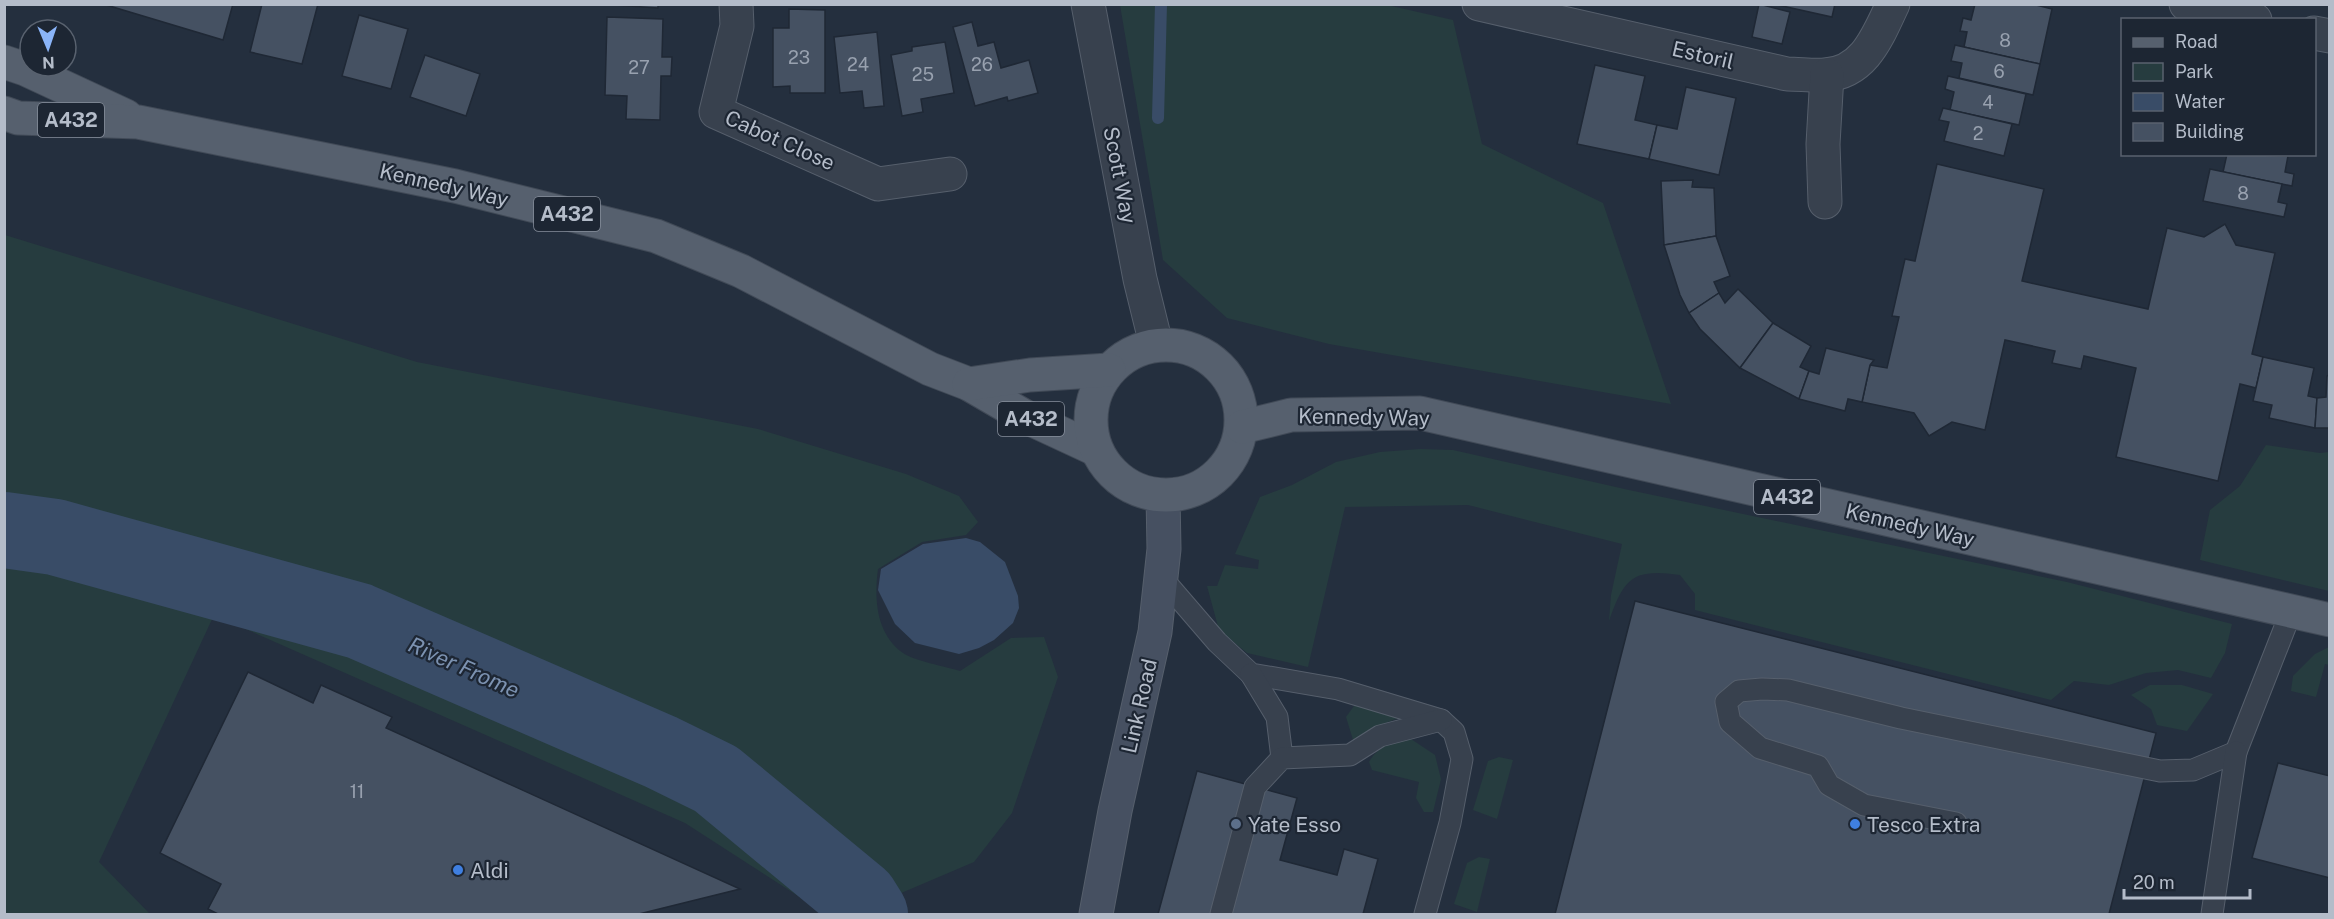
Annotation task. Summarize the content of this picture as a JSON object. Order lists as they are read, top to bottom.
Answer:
{
  "streets": {
    "main road": ["A432", "Kennedy Way", "Link Road"],
    "street": ["Estoril", "Cabot Close", "Scott Way"]
  },
  "crossings": [
    ["A432", "Scott Way"],
    ["A432", "Kennedy Way"],
    ["A432", "Link Road"],
    ["Scott Way", "Kennedy Way"],
    ["Scott Way", "Link Road"],
    ["Kennedy Way", "Link Road"]
  ],
  "water": ["River Frome"],
  "places": ["Yate Esso", "Tesco Extra", "Aldi"],
  "house_numbers": [
    "8",
    "23",
    "24",
    "26",
    "27",
    "6",
    "25",
    "4",
    "2",
    "8",
    "11"
  ],
  "legend": [
    "Road",
    "Park",
    "Water",
    "Building"
  ],
  "scale_bar": "20 m",
  "north": "bottom"
}
